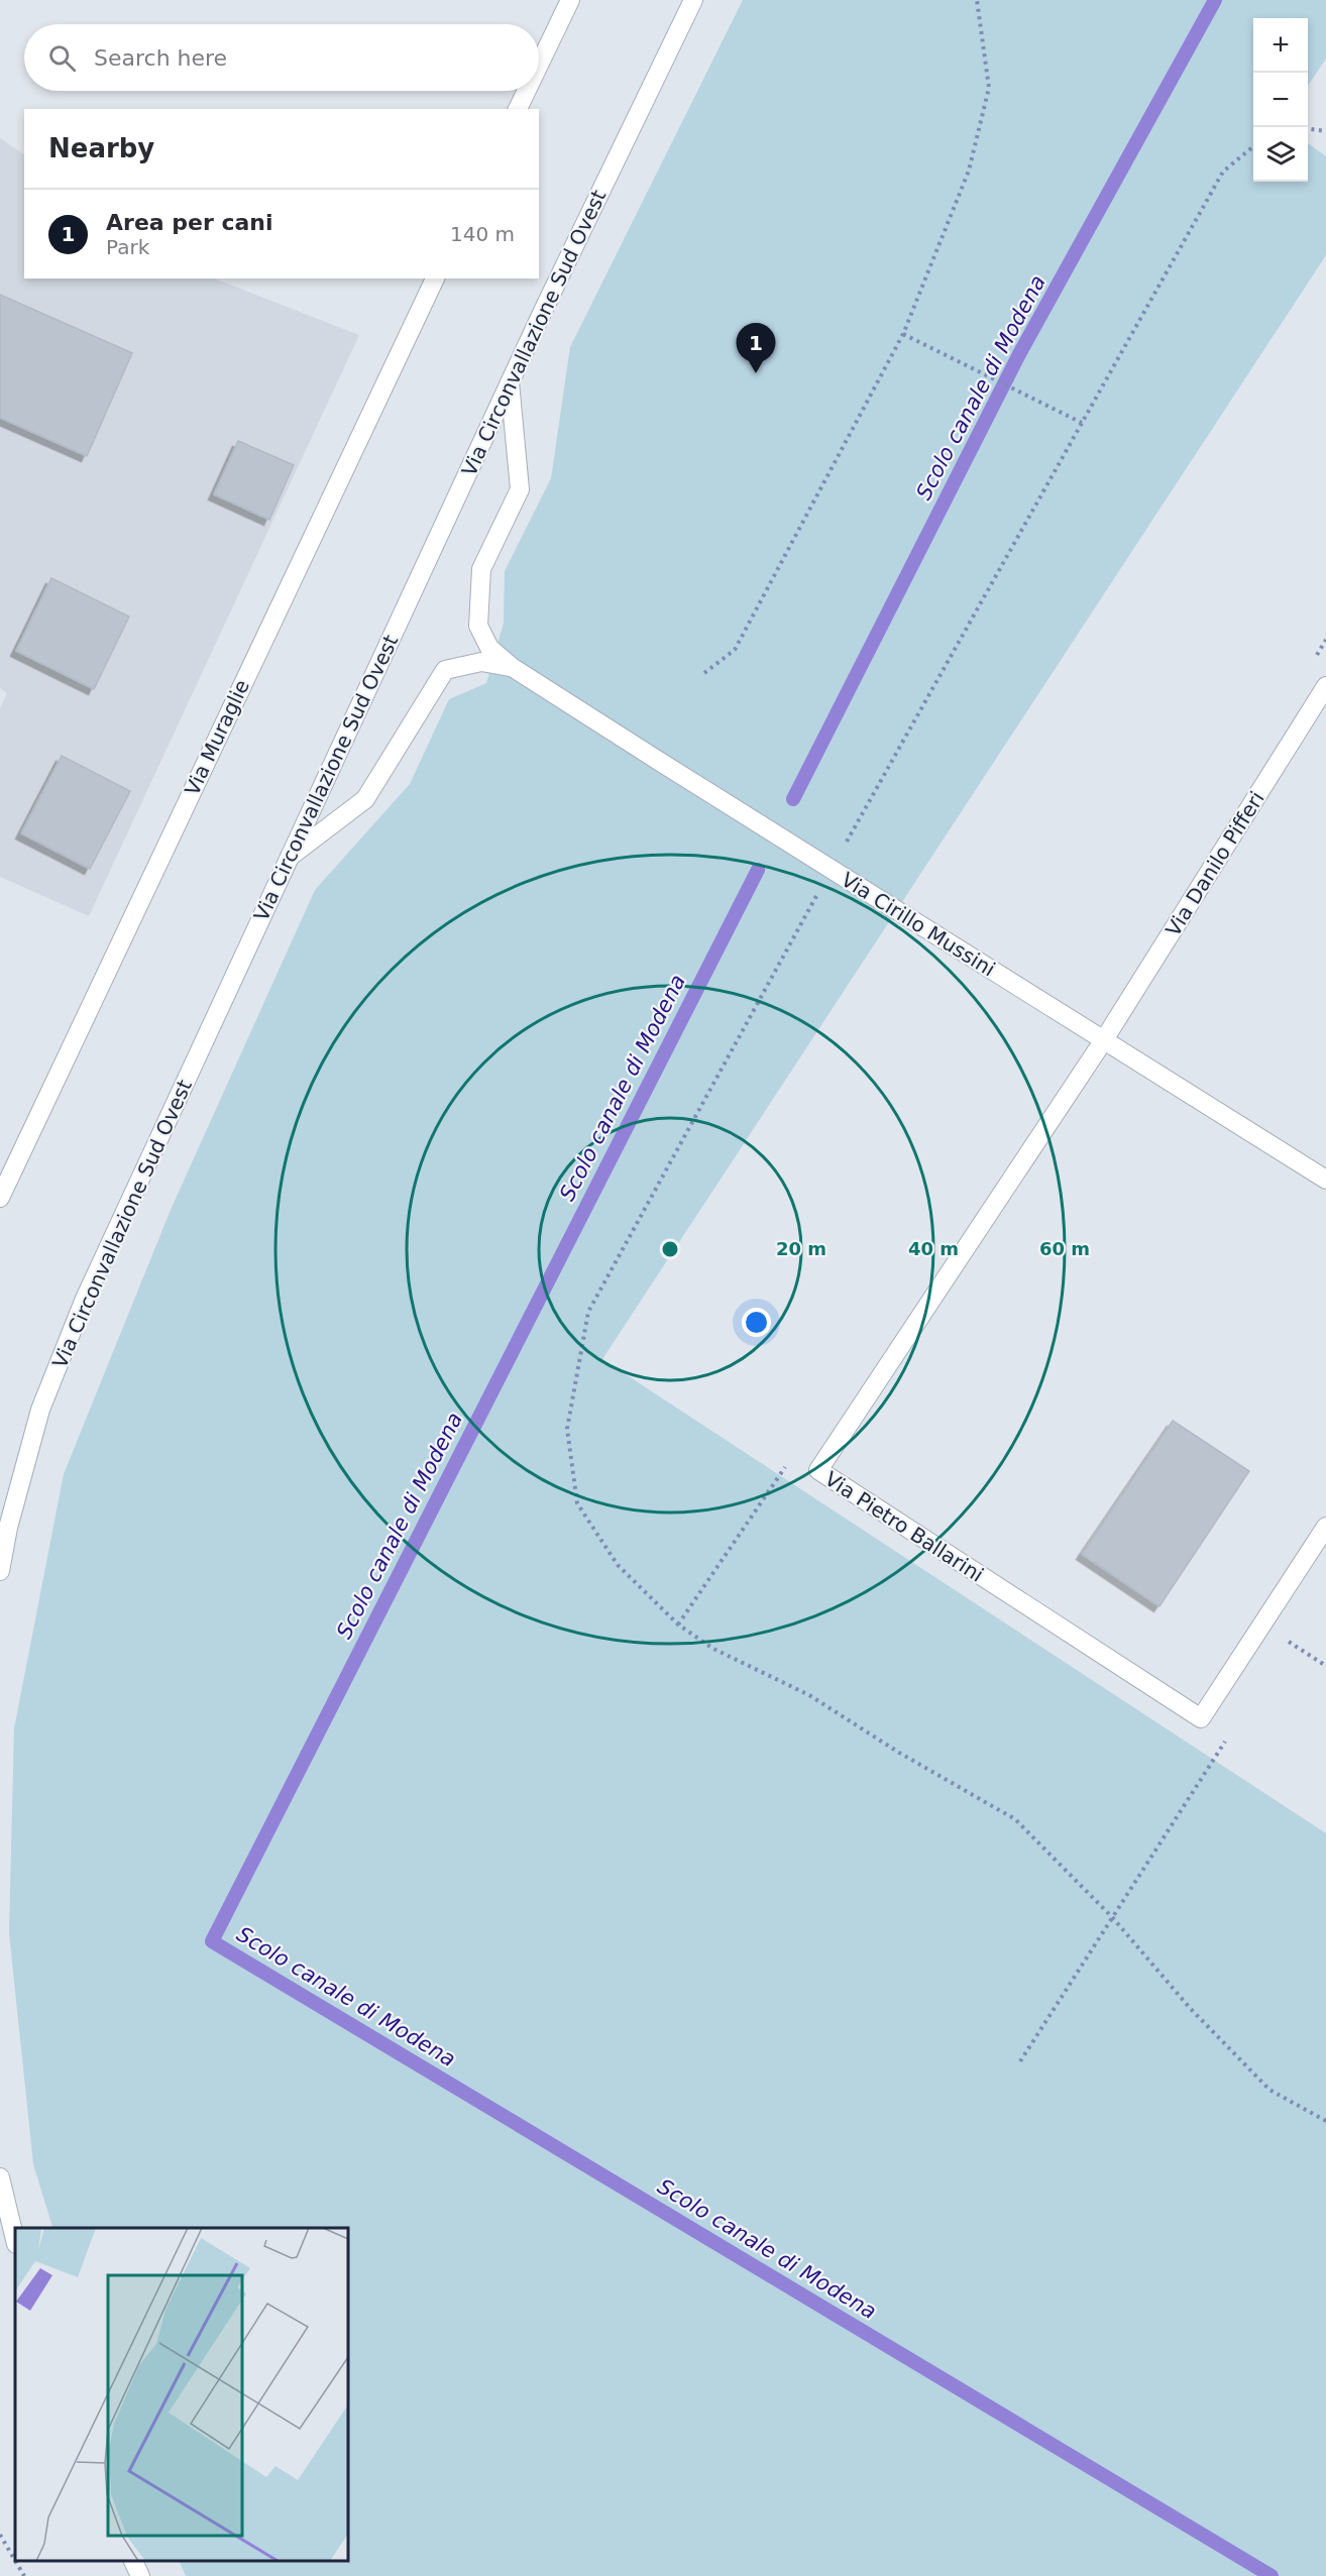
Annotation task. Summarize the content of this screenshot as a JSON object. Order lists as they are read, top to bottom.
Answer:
{
  "streets": {
    "street": [
      "Via Circonvallazione Sud Ovest",
      "Via Muraglie",
      "Via Danilo Pifferi",
      "Via Cirillo Mussini",
      "Via Pietro Ballarini"
    ]
  },
  "crossings": [
    ["Via Danilo Pifferi", "Via Cirillo Mussini"],
    ["Via Danilo Pifferi", "Via Pietro Ballarini"],
    ["Via Cirillo Mussini", "Via Pietro Ballarini"]
  ],
  "water": ["Scolo canale di Modena"],
  "page": {
    "map_buttons": ["+", "−"],
    "search": "Search here",
    "heading": "Nearby",
    "list": [
      {
        "mark": "1",
        "name": "Area per cani",
        "note": "Park",
        "value": "140 m"
      }
    ],
    "pins": "1"
  },
  "rings": ["20 m", "40 m", "60 m"]
}
